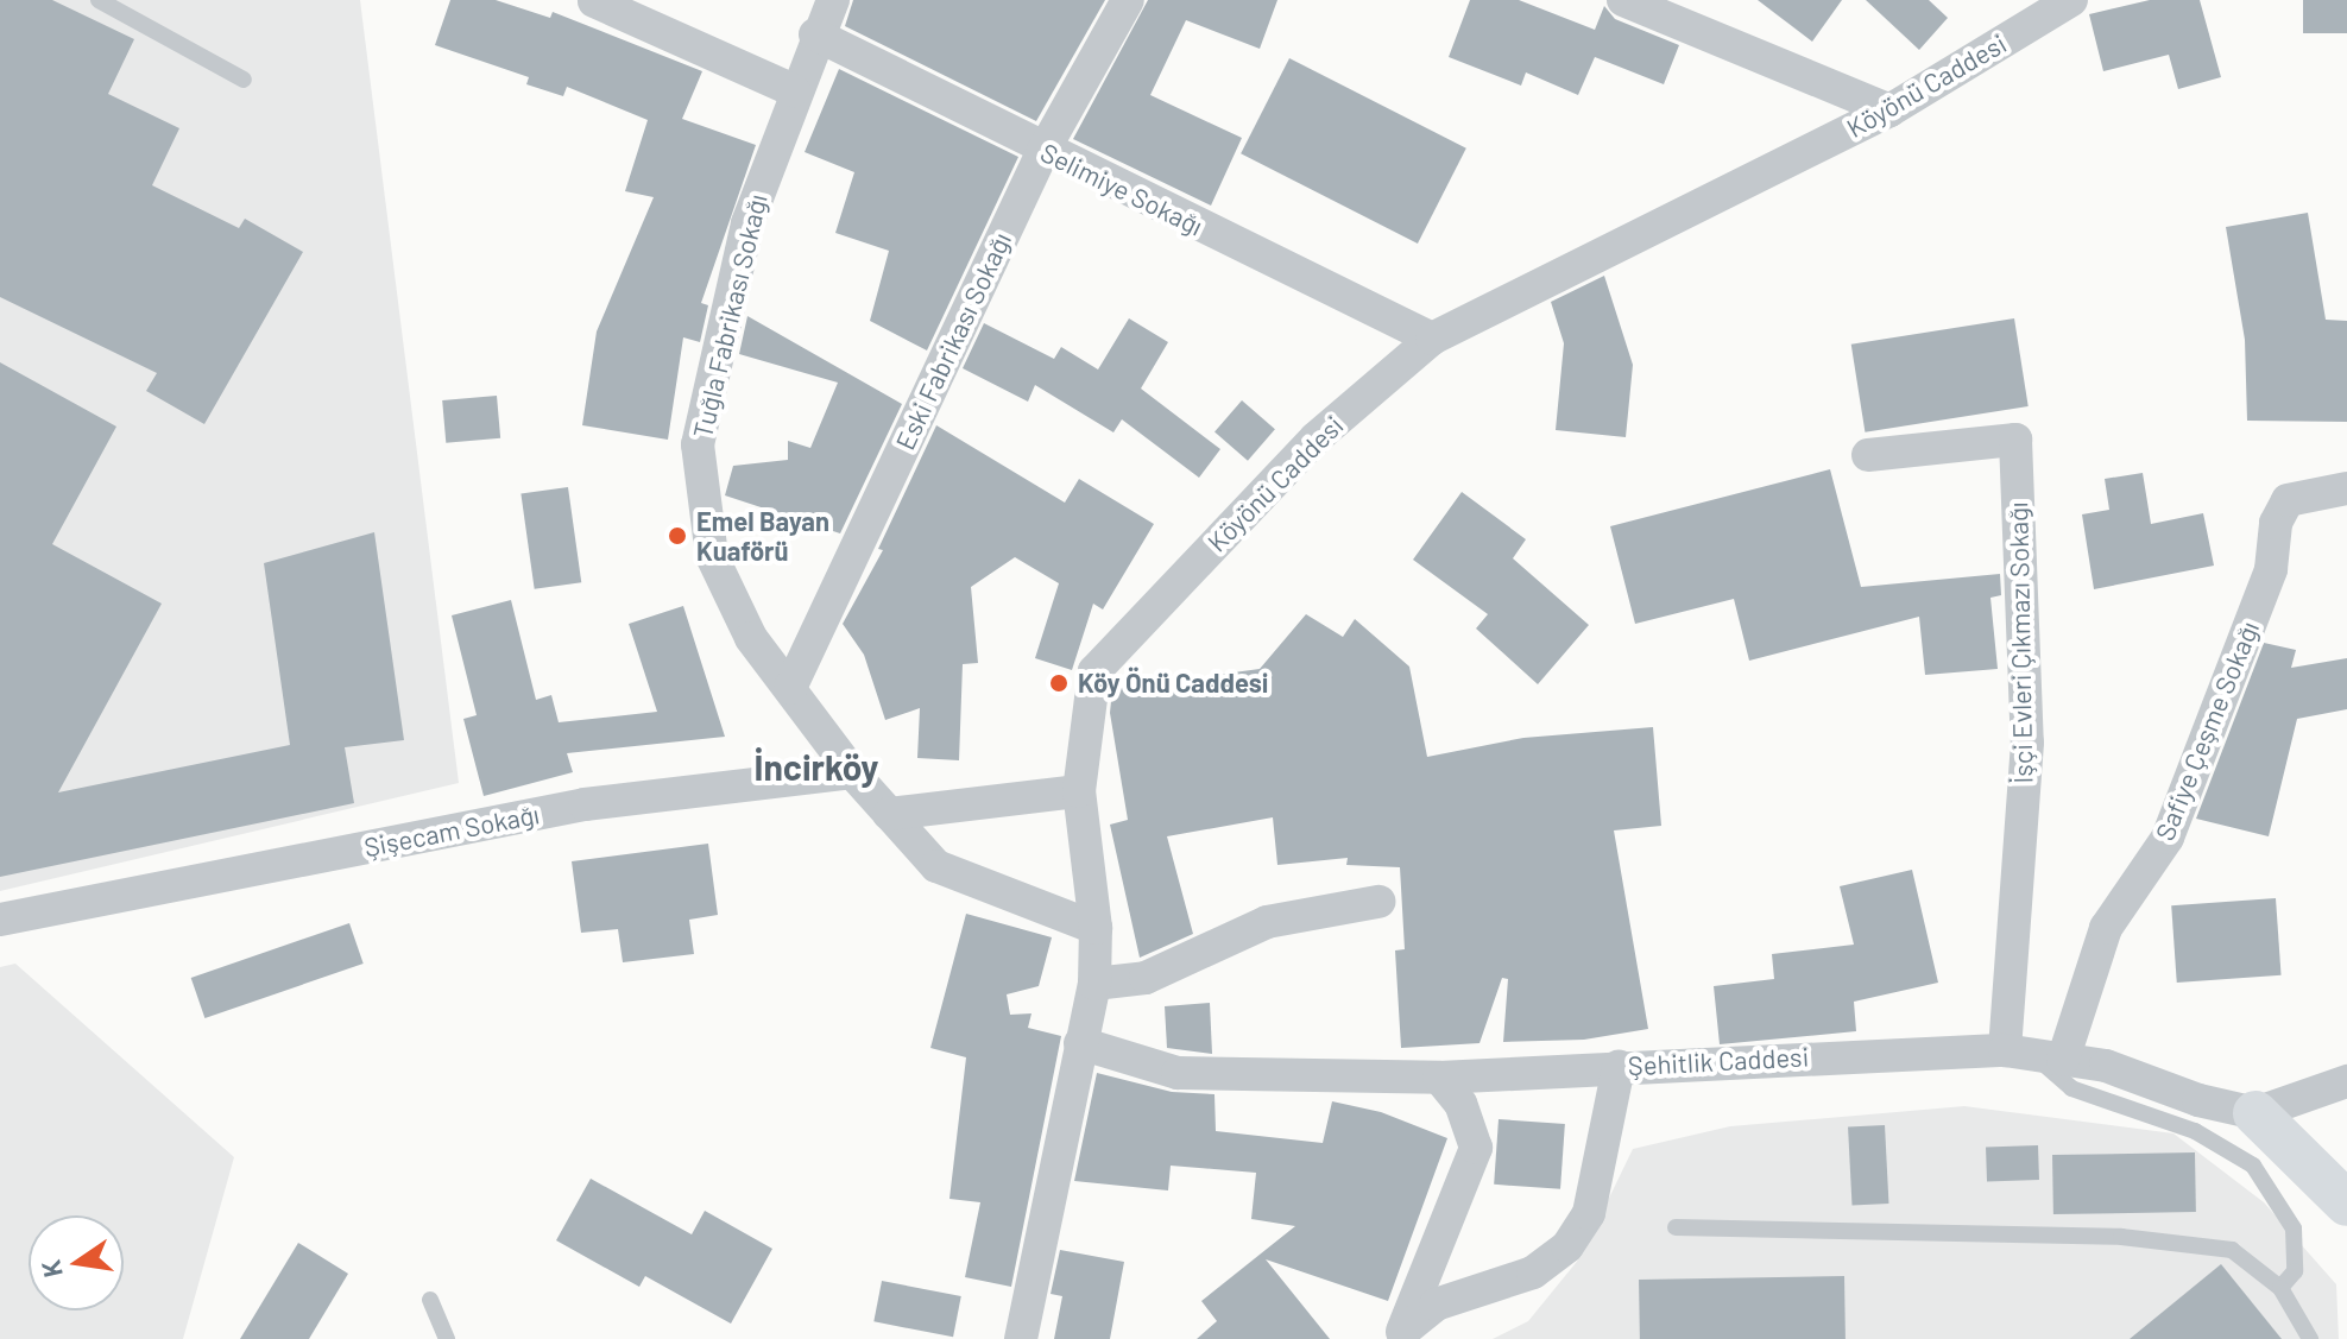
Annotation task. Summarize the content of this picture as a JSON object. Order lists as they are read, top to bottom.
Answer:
{
  "streets": {
    "street": [
      "Köyönü Caddesi",
      "Selimiye Sokağı",
      "Tuğla Fabrikası Sokağı",
      "Eski Fabrikası Sokağı",
      "İşçi Evleri Çıkmazı Sokağı",
      "Safiye Çeşme Sokağı",
      "Şişecam Sokağı",
      "Şehitlik Caddesi"
    ]
  },
  "crossings": [
    ["Köyönü Caddesi", "Selimiye Sokağı"],
    ["Köyönü Caddesi", "Şehitlik Caddesi"],
    ["Selimiye Sokağı", "Tuğla Fabrikası Sokağı"],
    ["Selimiye Sokağı", "Eski Fabrikası Sokağı"],
    ["Tuğla Fabrikası Sokağı", "Eski Fabrikası Sokağı"],
    ["Tuğla Fabrikası Sokağı", "Şişecam Sokağı"],
    ["İşçi Evleri Çıkmazı Sokağı", "Safiye Çeşme Sokağı"],
    ["İşçi Evleri Çıkmazı Sokağı", "Şehitlik Caddesi"],
    ["Safiye Çeşme Sokağı", "Şehitlik Caddesi"]
  ],
  "districts": ["İncirköy"],
  "places": ["Emel Bayan Kuaförü", "Köy Önü Caddesi"],
  "north": "left"
}
